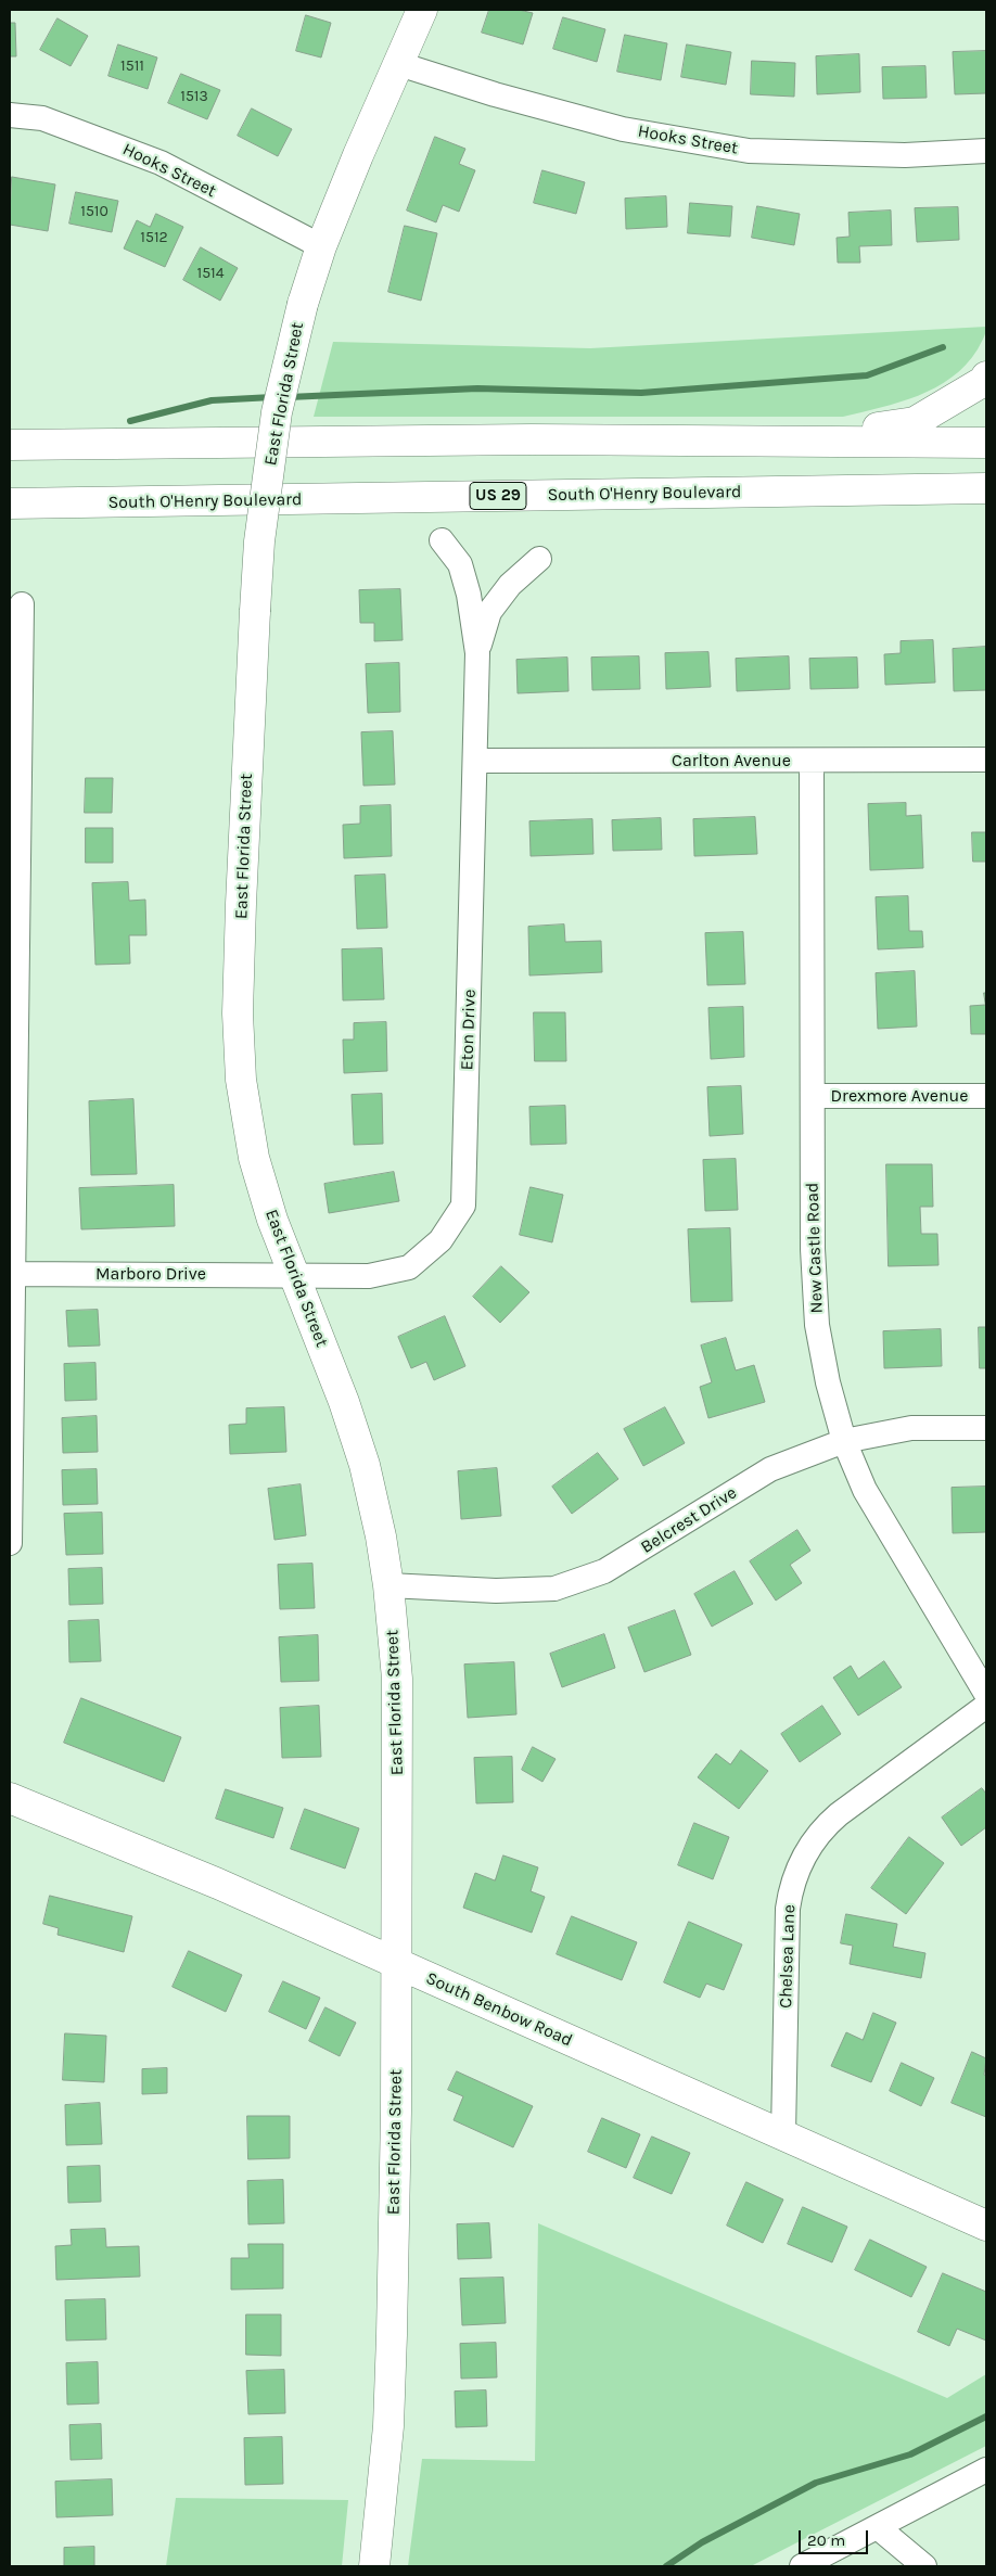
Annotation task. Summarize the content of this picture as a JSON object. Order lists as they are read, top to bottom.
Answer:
{
  "streets": {
    "main road": [
      "East Florida Street",
      "South O'Henry Boulevard",
      "US 29",
      "South Benbow Road"
    ],
    "street": [
      "Hooks Street",
      "Carlton Avenue",
      "Eton Drive",
      "Drexmore Avenue",
      "New Castle Road",
      "Marboro Drive",
      "Belcrest Drive",
      "Chelsea Lane"
    ]
  },
  "crossings": [
    ["Hooks Street", "East Florida Street"],
    ["East Florida Street", "Eton Drive"],
    ["East Florida Street", "Marboro Drive"],
    ["East Florida Street", "Belcrest Drive"],
    ["East Florida Street", "South Benbow Road"],
    ["Carlton Avenue", "Eton Drive"],
    ["Carlton Avenue", "New Castle Road"],
    ["Eton Drive", "Marboro Drive"],
    ["Drexmore Avenue", "New Castle Road"],
    ["New Castle Road", "Belcrest Drive"],
    ["Chelsea Lane", "South Benbow Road"]
  ],
  "house_numbers": [
    "1511",
    "1513",
    "1510",
    "1512",
    "1514"
  ],
  "scale_bar": "20 m"
}
